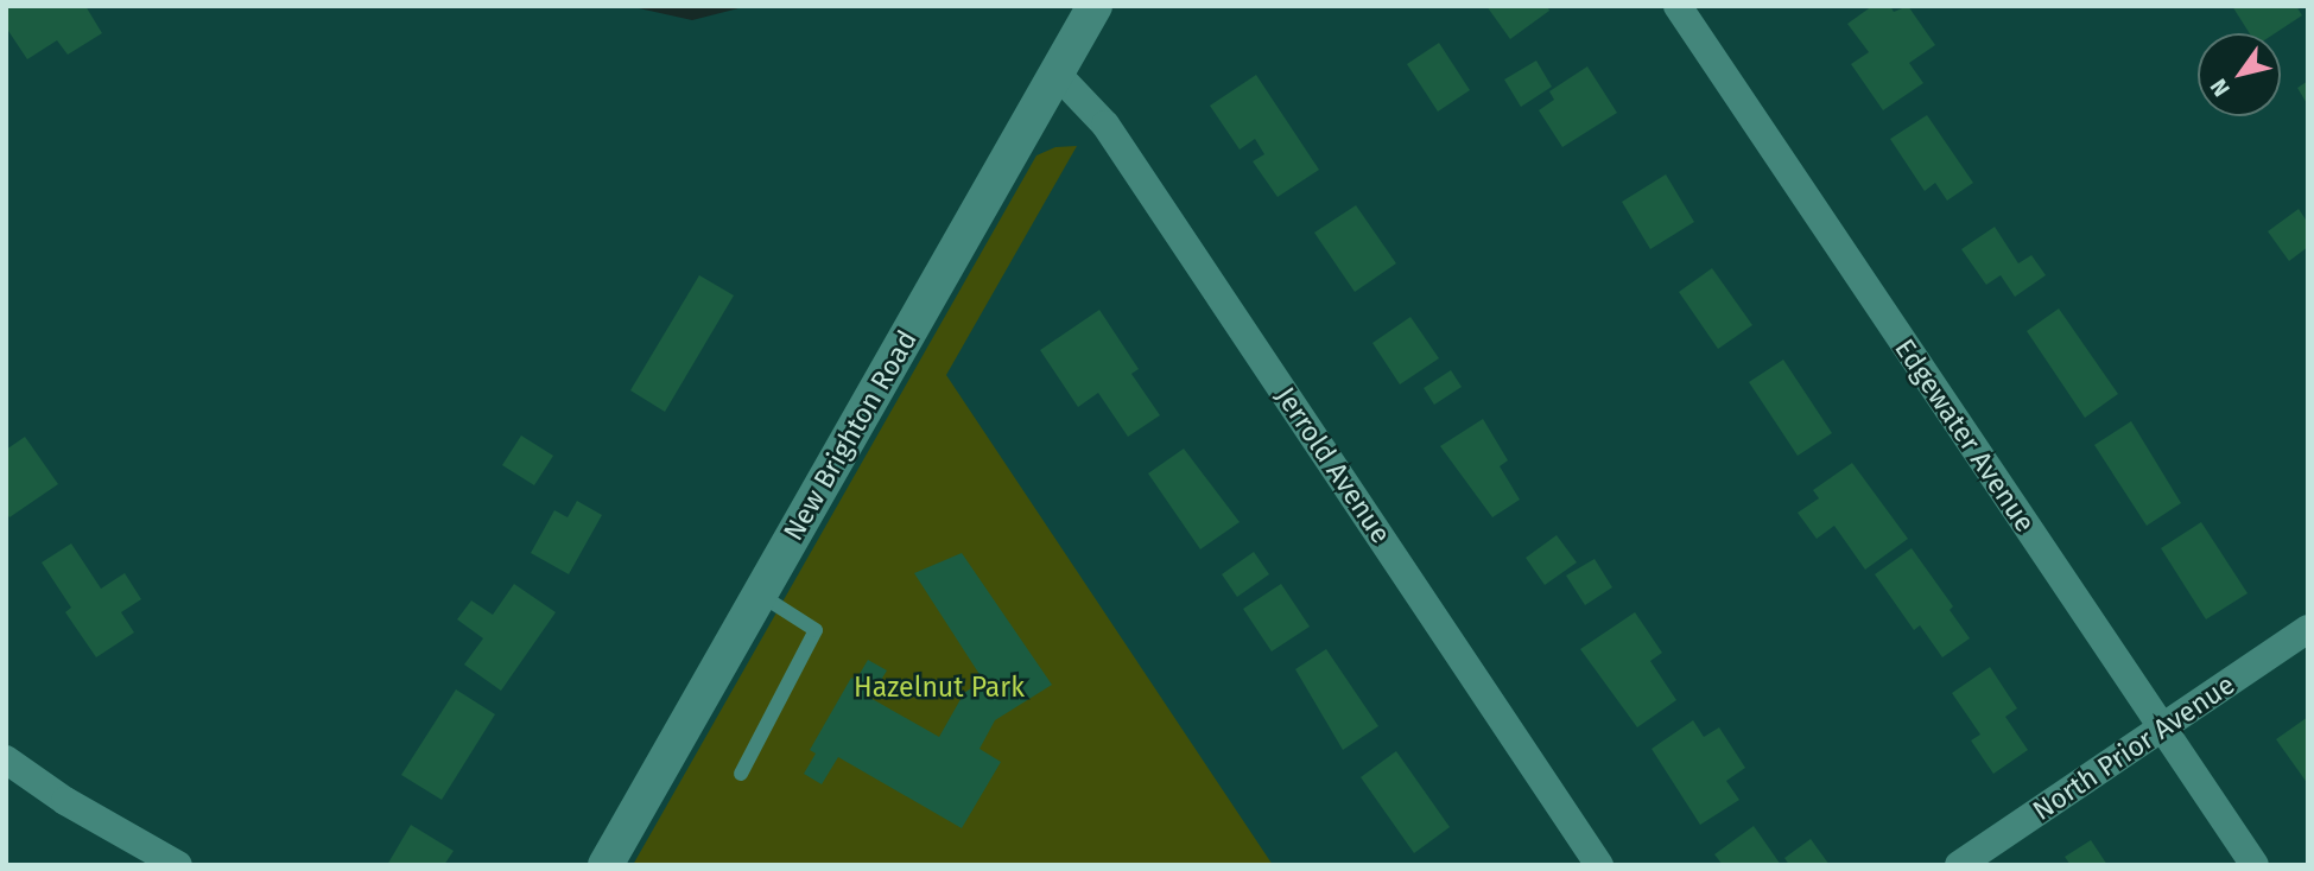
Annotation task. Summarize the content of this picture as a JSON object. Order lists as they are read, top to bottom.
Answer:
{
  "streets": {
    "street": [
      "New Brighton Road",
      "Edgewater Avenue",
      "Jerrold Avenue",
      "North Prior Avenue"
    ]
  },
  "crossings": [
    ["New Brighton Road", "Jerrold Avenue"],
    ["Edgewater Avenue", "North Prior Avenue"]
  ],
  "parks": ["Hazelnut Park"],
  "north": "bottom left"
}
